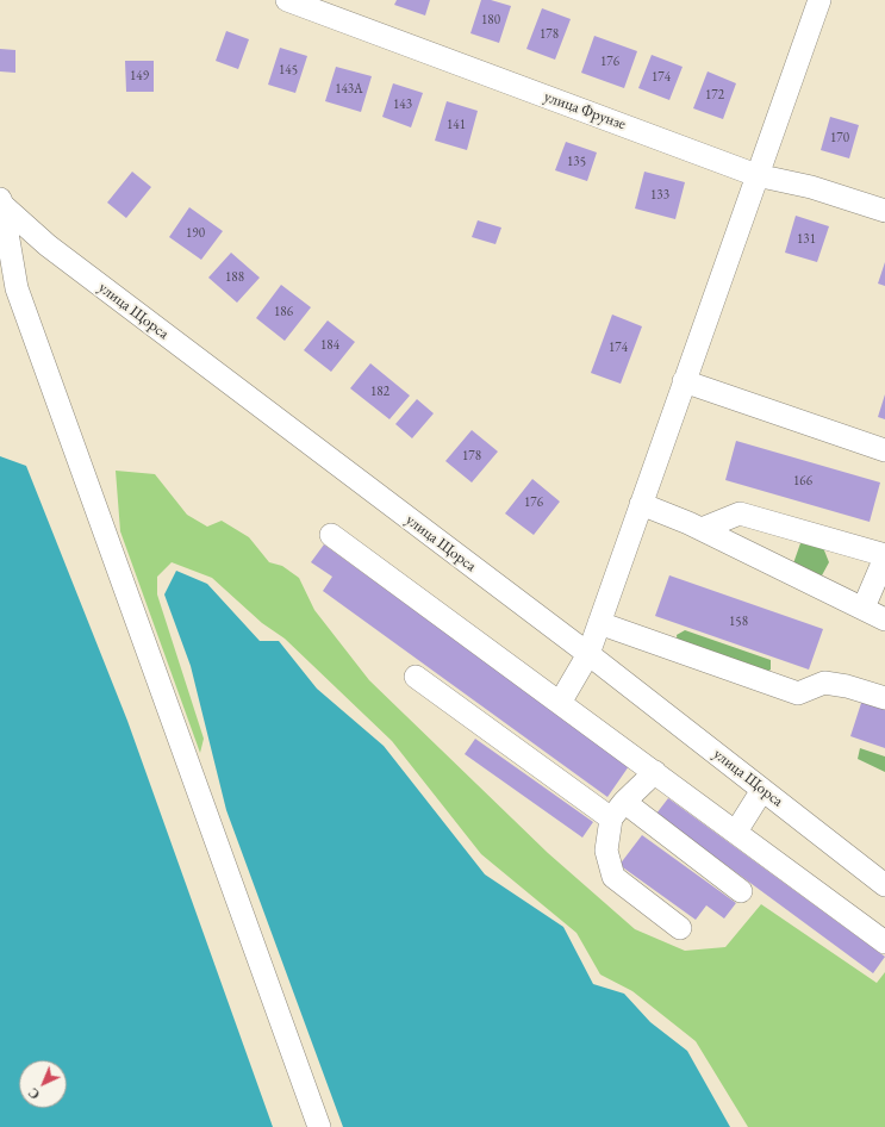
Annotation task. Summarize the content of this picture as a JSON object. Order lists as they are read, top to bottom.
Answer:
{
  "streets": {
    "street": ["улица Фрунзе", "улица Щорса"]
  },
  "house_numbers": [
    "180",
    "178",
    "176",
    "145",
    "149",
    "174",
    "143А",
    "172",
    "143",
    "141",
    "170",
    "135",
    "133",
    "190",
    "131",
    "188",
    "186",
    "184",
    "174",
    "182",
    "178",
    "166",
    "176",
    "158"
  ],
  "north": "bottom left"
}
